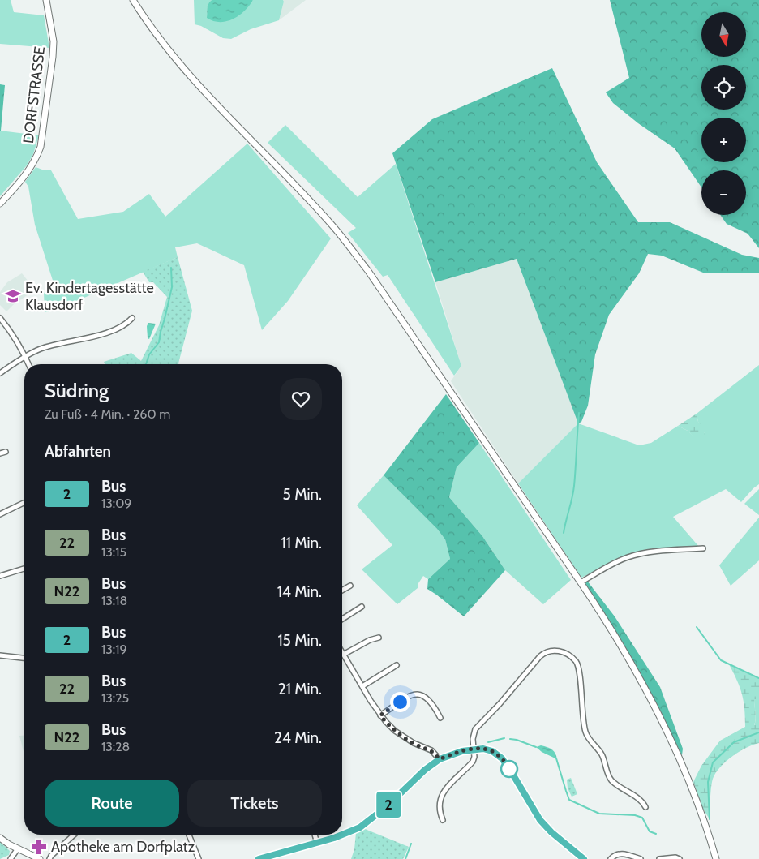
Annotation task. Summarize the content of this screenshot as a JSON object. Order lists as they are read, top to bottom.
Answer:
{
  "streets": {
    "main road": ["DORFSTRASSE"]
  },
  "places": {
    "school or university": ["Ev. Kindertagesstätte Klausdorf"],
    "pharmacy": ["Apotheke am Dorfplatz"]
  },
  "lines": ["bus line 2"],
  "north": "bottom",
  "page": {
    "on_map": "2",
    "map_buttons": ["+", "−"],
    "heading": [
      ["Südring", "Zu Fuß · 4 Min. · 260 m"],
      "Abfahrten"
    ],
    "list": [
      {
        "mark": "2",
        "name": "Bus",
        "note": "13:09",
        "value": "5 Min."
      },
      {
        "mark": "22",
        "name": "Bus",
        "note": "13:15",
        "value": "11 Min."
      },
      {
        "mark": "N22",
        "name": "Bus",
        "note": "13:18",
        "value": "14 Min."
      },
      {
        "mark": "2",
        "name": "Bus",
        "note": "13:19",
        "value": "15 Min."
      },
      {
        "mark": "22",
        "name": "Bus",
        "note": "13:25",
        "value": "21 Min."
      },
      {
        "mark": "N22",
        "name": "Bus",
        "note": "13:28",
        "value": "24 Min."
      }
    ],
    "buttons": ["Route", "Tickets"]
  }
}
